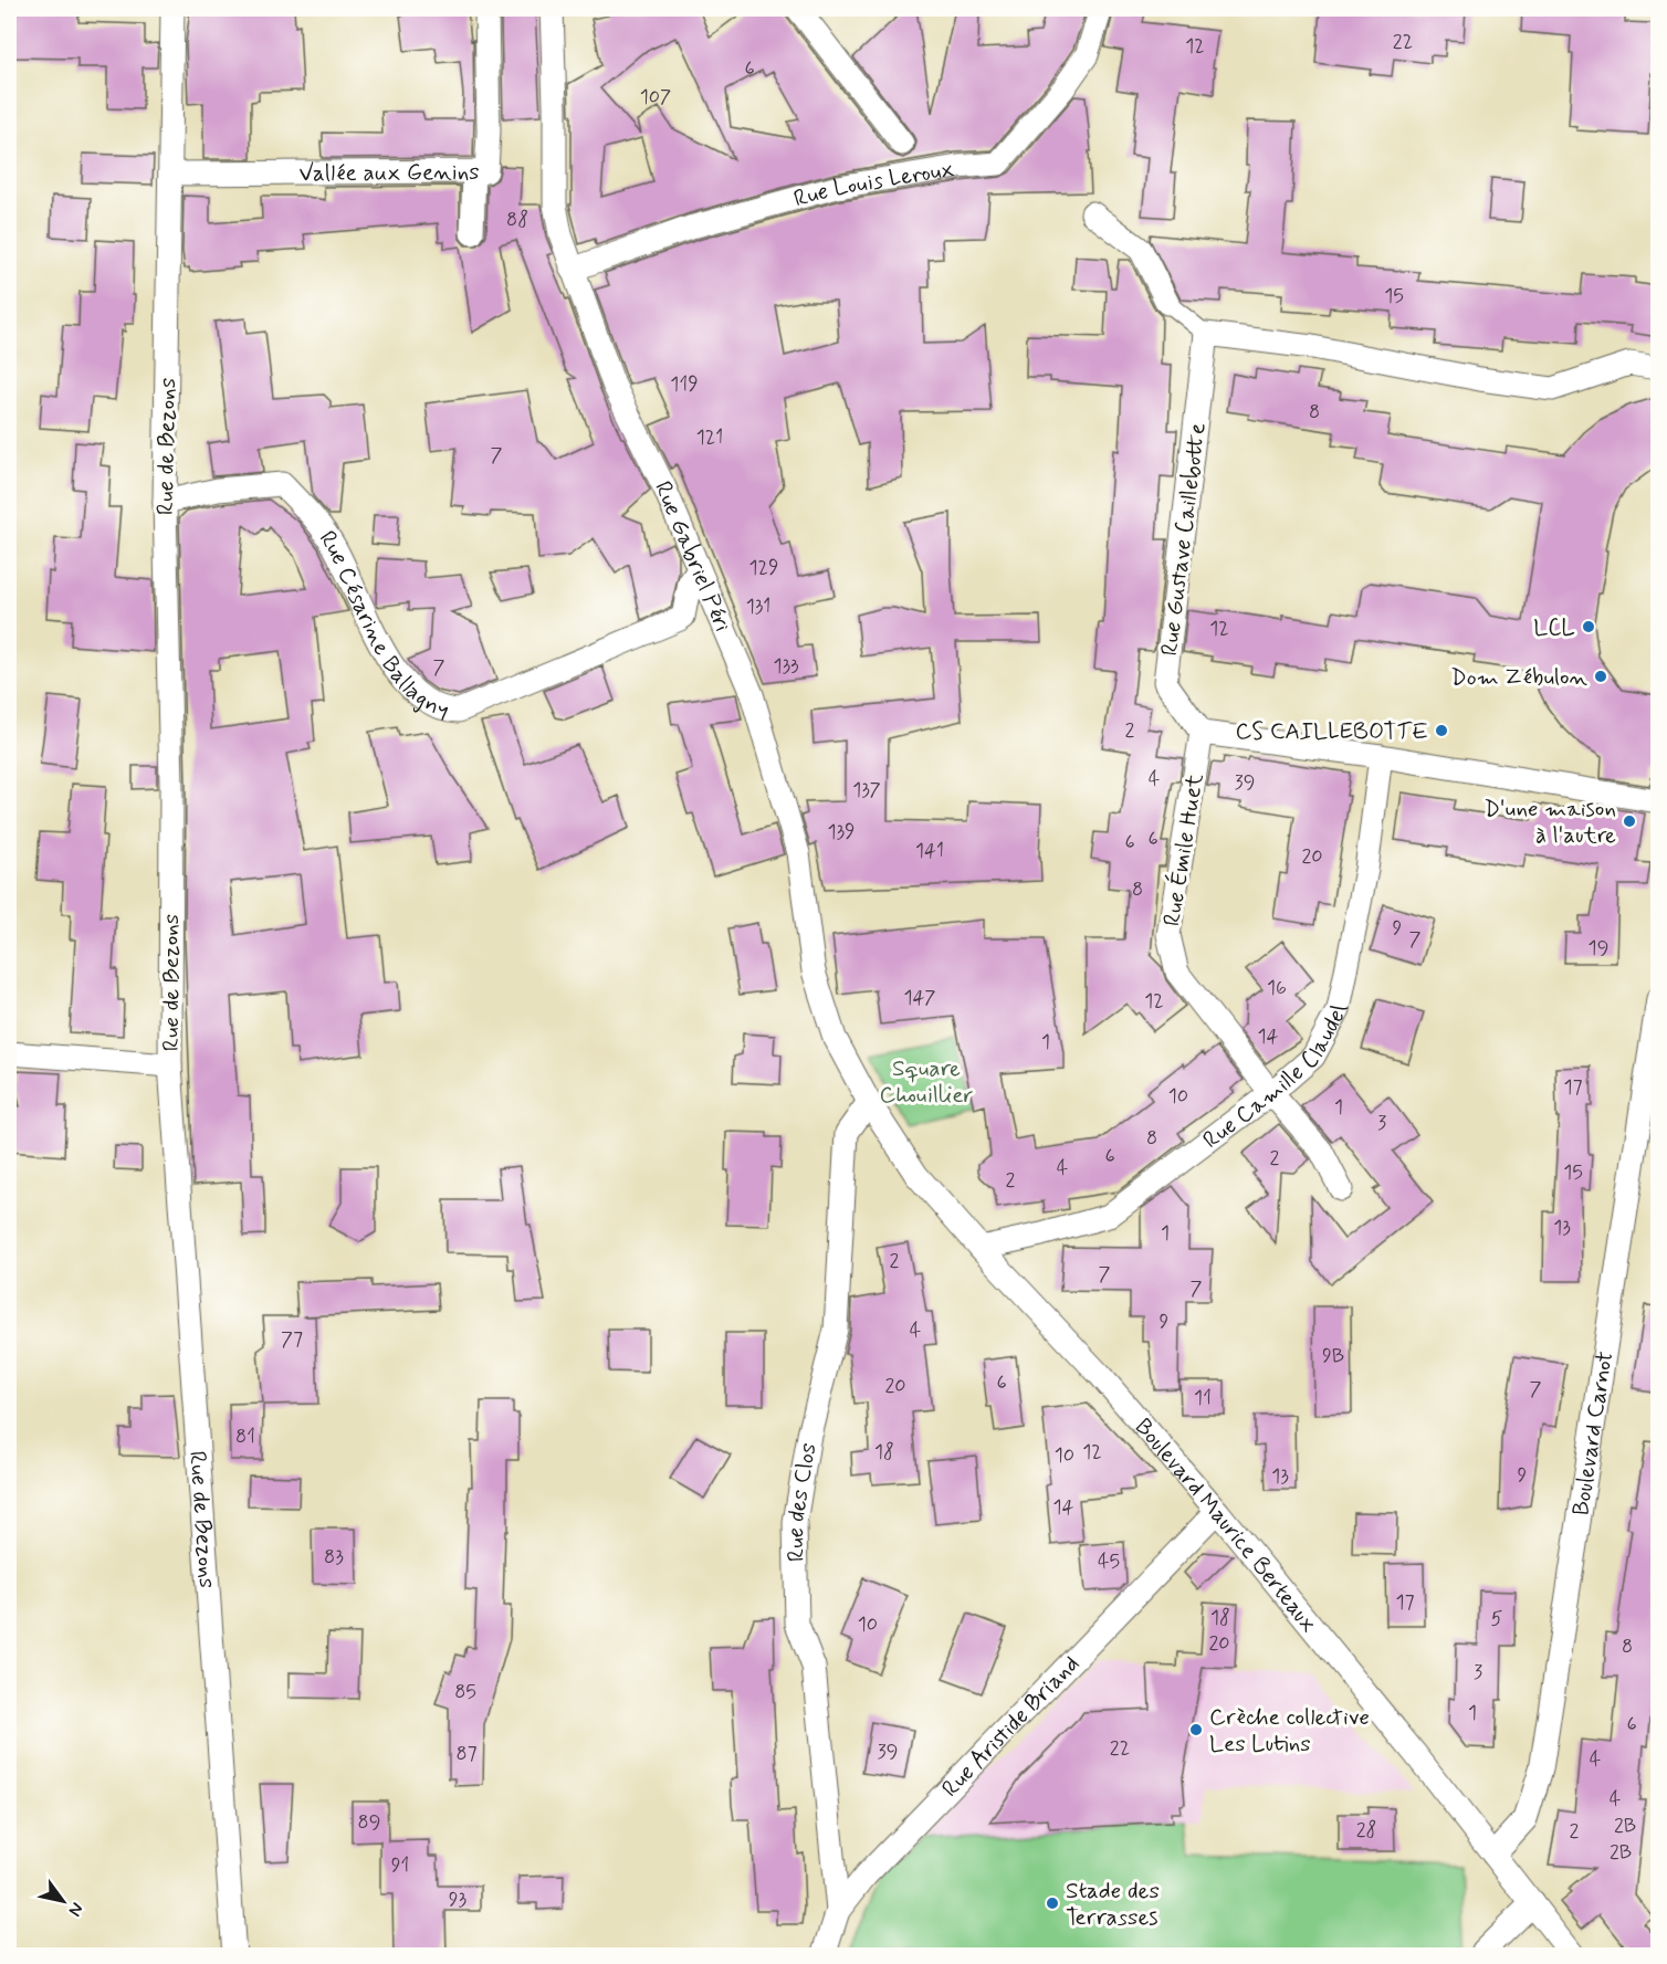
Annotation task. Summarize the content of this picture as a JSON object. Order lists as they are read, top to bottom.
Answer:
{
  "streets": {
    "street": [
      "Vallée aux Genins",
      "Rue Louis Leroux",
      "Rue de Bezons",
      "Rue Gustave Caillebotte",
      "Rue Gabriel Péri",
      "Rue Césarine Ballagny",
      "Rue Émile Huet",
      "Rue Camille Claudel",
      "Boulevard Carnot",
      "Rue des Clos",
      "Boulevard Maurice Berteaux",
      "Rue Aristide Briand"
    ]
  },
  "crossings": [
    ["Vallée aux Genins", "Rue de Bezons"],
    ["Rue Louis Leroux", "Rue Gabriel Péri"],
    ["Rue de Bezons", "Rue Césarine Ballagny"],
    ["Rue Gustave Caillebotte", "Rue Émile Huet"],
    ["Rue Gabriel Péri", "Rue Césarine Ballagny"],
    ["Rue Gabriel Péri", "Rue des Clos"],
    ["Rue Gabriel Péri", "Boulevard Maurice Berteaux"],
    ["Rue Émile Huet", "Rue Camille Claudel"],
    ["Rue Camille Claudel", "Boulevard Maurice Berteaux"],
    ["Boulevard Carnot", "Boulevard Maurice Berteaux"],
    ["Rue des Clos", "Boulevard Maurice Berteaux"],
    ["Rue des Clos", "Rue Aristide Briand"],
    ["Boulevard Maurice Berteaux", "Rue Aristide Briand"]
  ],
  "parks": ["Square Chouillier"],
  "places": [
    "LCL",
    "Dom Zébulon",
    "CS CAILLEBOTTE",
    "D'une maison à l'autre",
    "Crèche collective Les Lutins",
    "Stade des Terrasses"
  ],
  "house_numbers": [
    "22",
    "12",
    "6",
    "107",
    "88",
    "15",
    "119",
    "8",
    "121",
    "7",
    "129",
    "131",
    "12",
    "133",
    "7",
    "2",
    "4",
    "39",
    "137",
    "139",
    "6",
    "6",
    "141",
    "20",
    "8",
    "9",
    "7",
    "19",
    "16",
    "147",
    "12",
    "14",
    "1",
    "17",
    "10",
    "1",
    "3",
    "8",
    "6",
    "2",
    "4",
    "15",
    "2",
    "13",
    "1",
    "2",
    "7",
    "7",
    "9",
    "4",
    "77",
    "9B",
    "6",
    "20",
    "7",
    "11",
    "81",
    "18",
    "12",
    "10",
    "9",
    "13",
    "14",
    "83",
    "45",
    "17",
    "18",
    "5",
    "10",
    "20",
    "8",
    "3",
    "85",
    "1",
    "6",
    "22",
    "39",
    "87",
    "4",
    "4",
    "89",
    "2B",
    "28",
    "2",
    "2B",
    "91",
    "93"
  ],
  "north": "bottom right"
}
